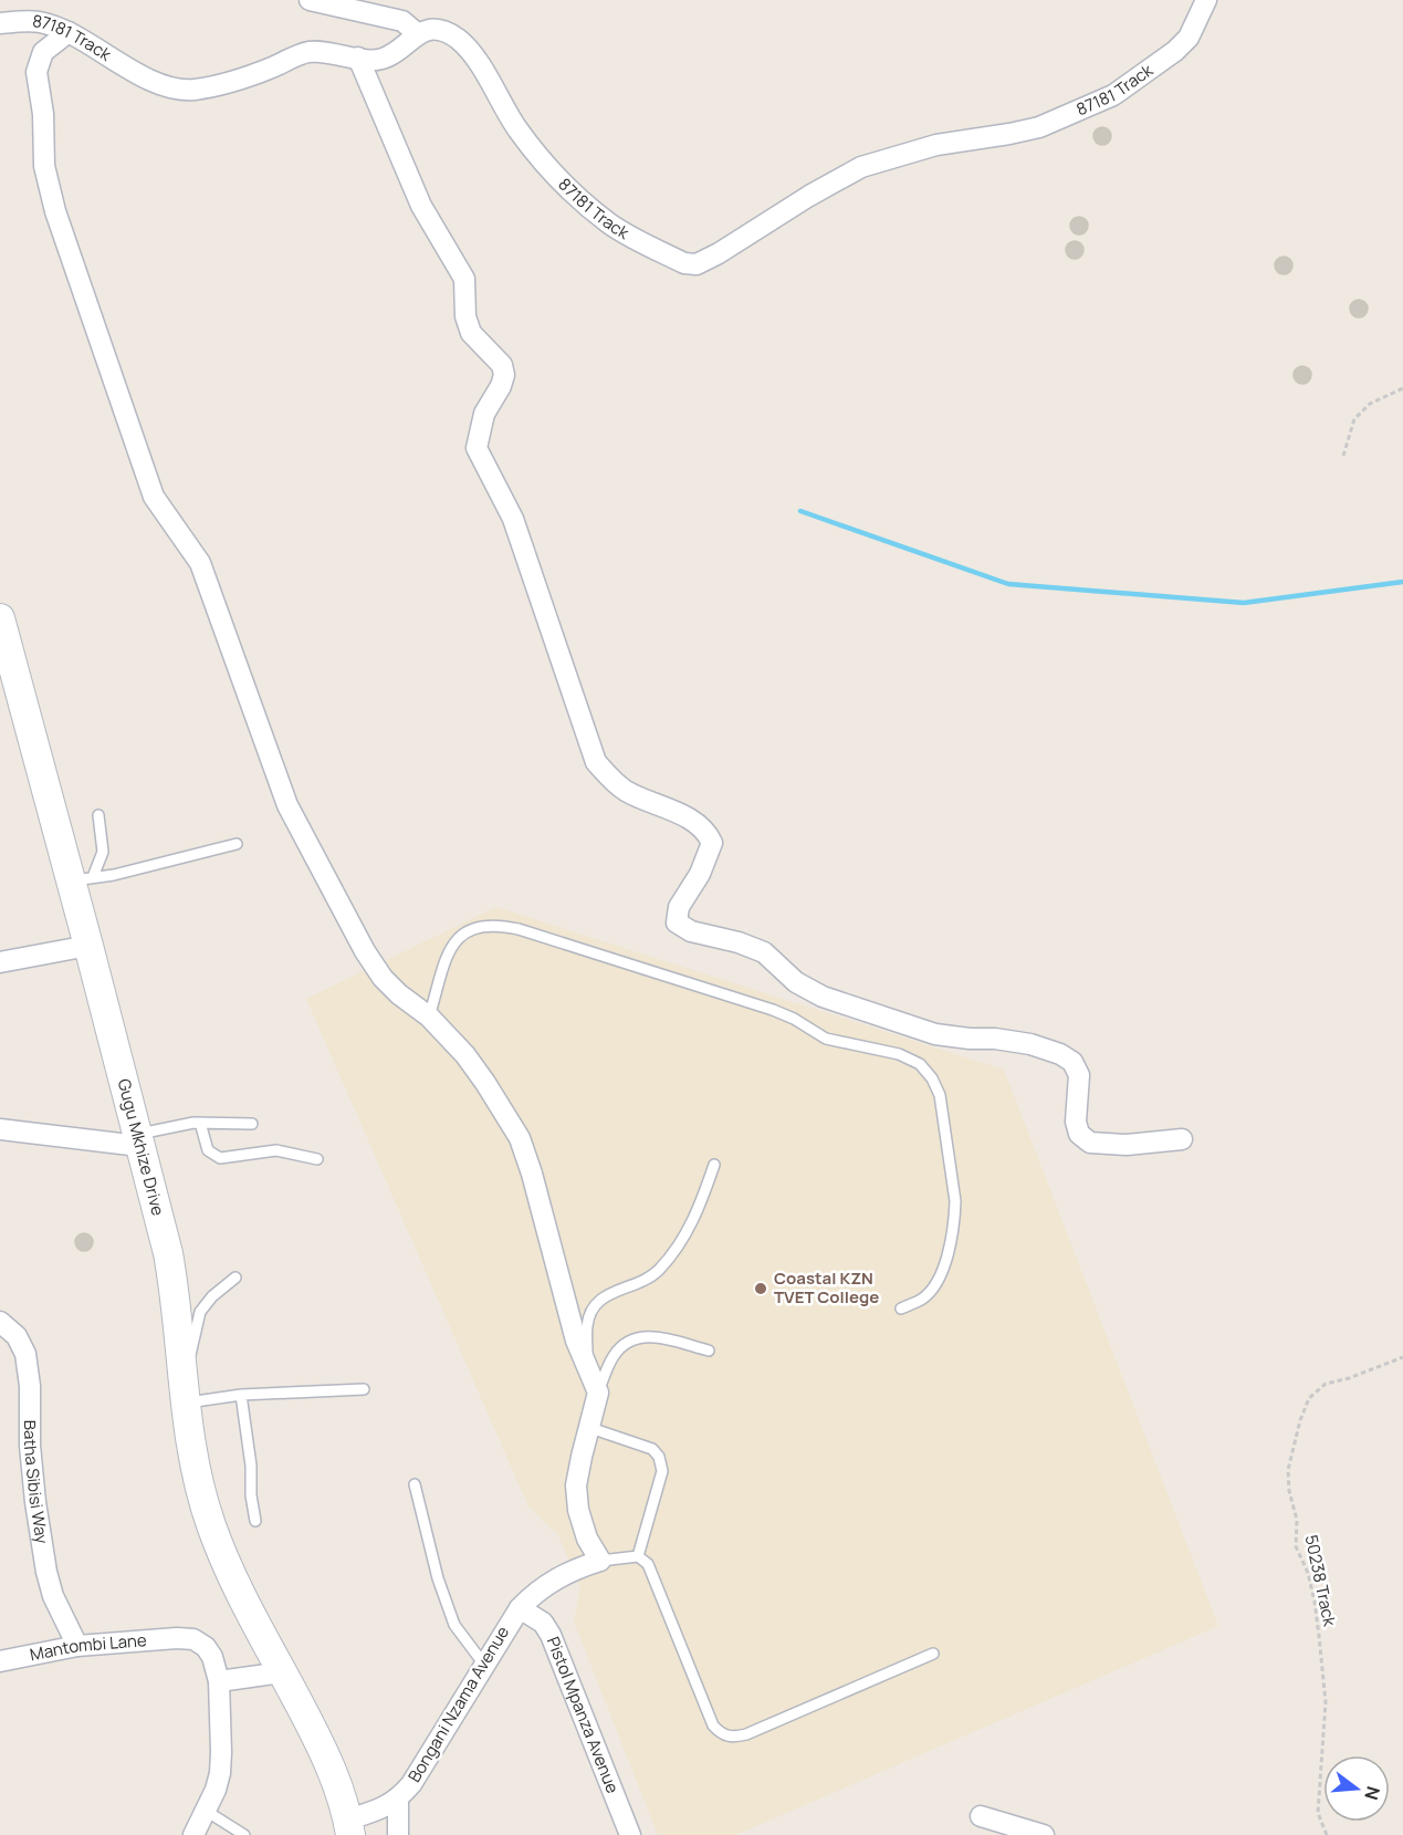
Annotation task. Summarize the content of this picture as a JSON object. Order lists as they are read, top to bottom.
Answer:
{
  "streets": {
    "street": [
      "87181 Track",
      "Gugu Mkhize Drive",
      "Batha Sibisi Way",
      "Mantombi Lane",
      "Bongani Nzama Avenue",
      "Pistol Mpanza Avenue"
    ],
    "path": ["50238 Track"]
  },
  "crossings": [
    ["Gugu Mkhize Drive", "Bongani Nzama Avenue"],
    ["Batha Sibisi Way", "Mantombi Lane"],
    ["Bongani Nzama Avenue", "Pistol Mpanza Avenue"]
  ],
  "places": ["Coastal KZN TVET College"],
  "north": "right"
}
